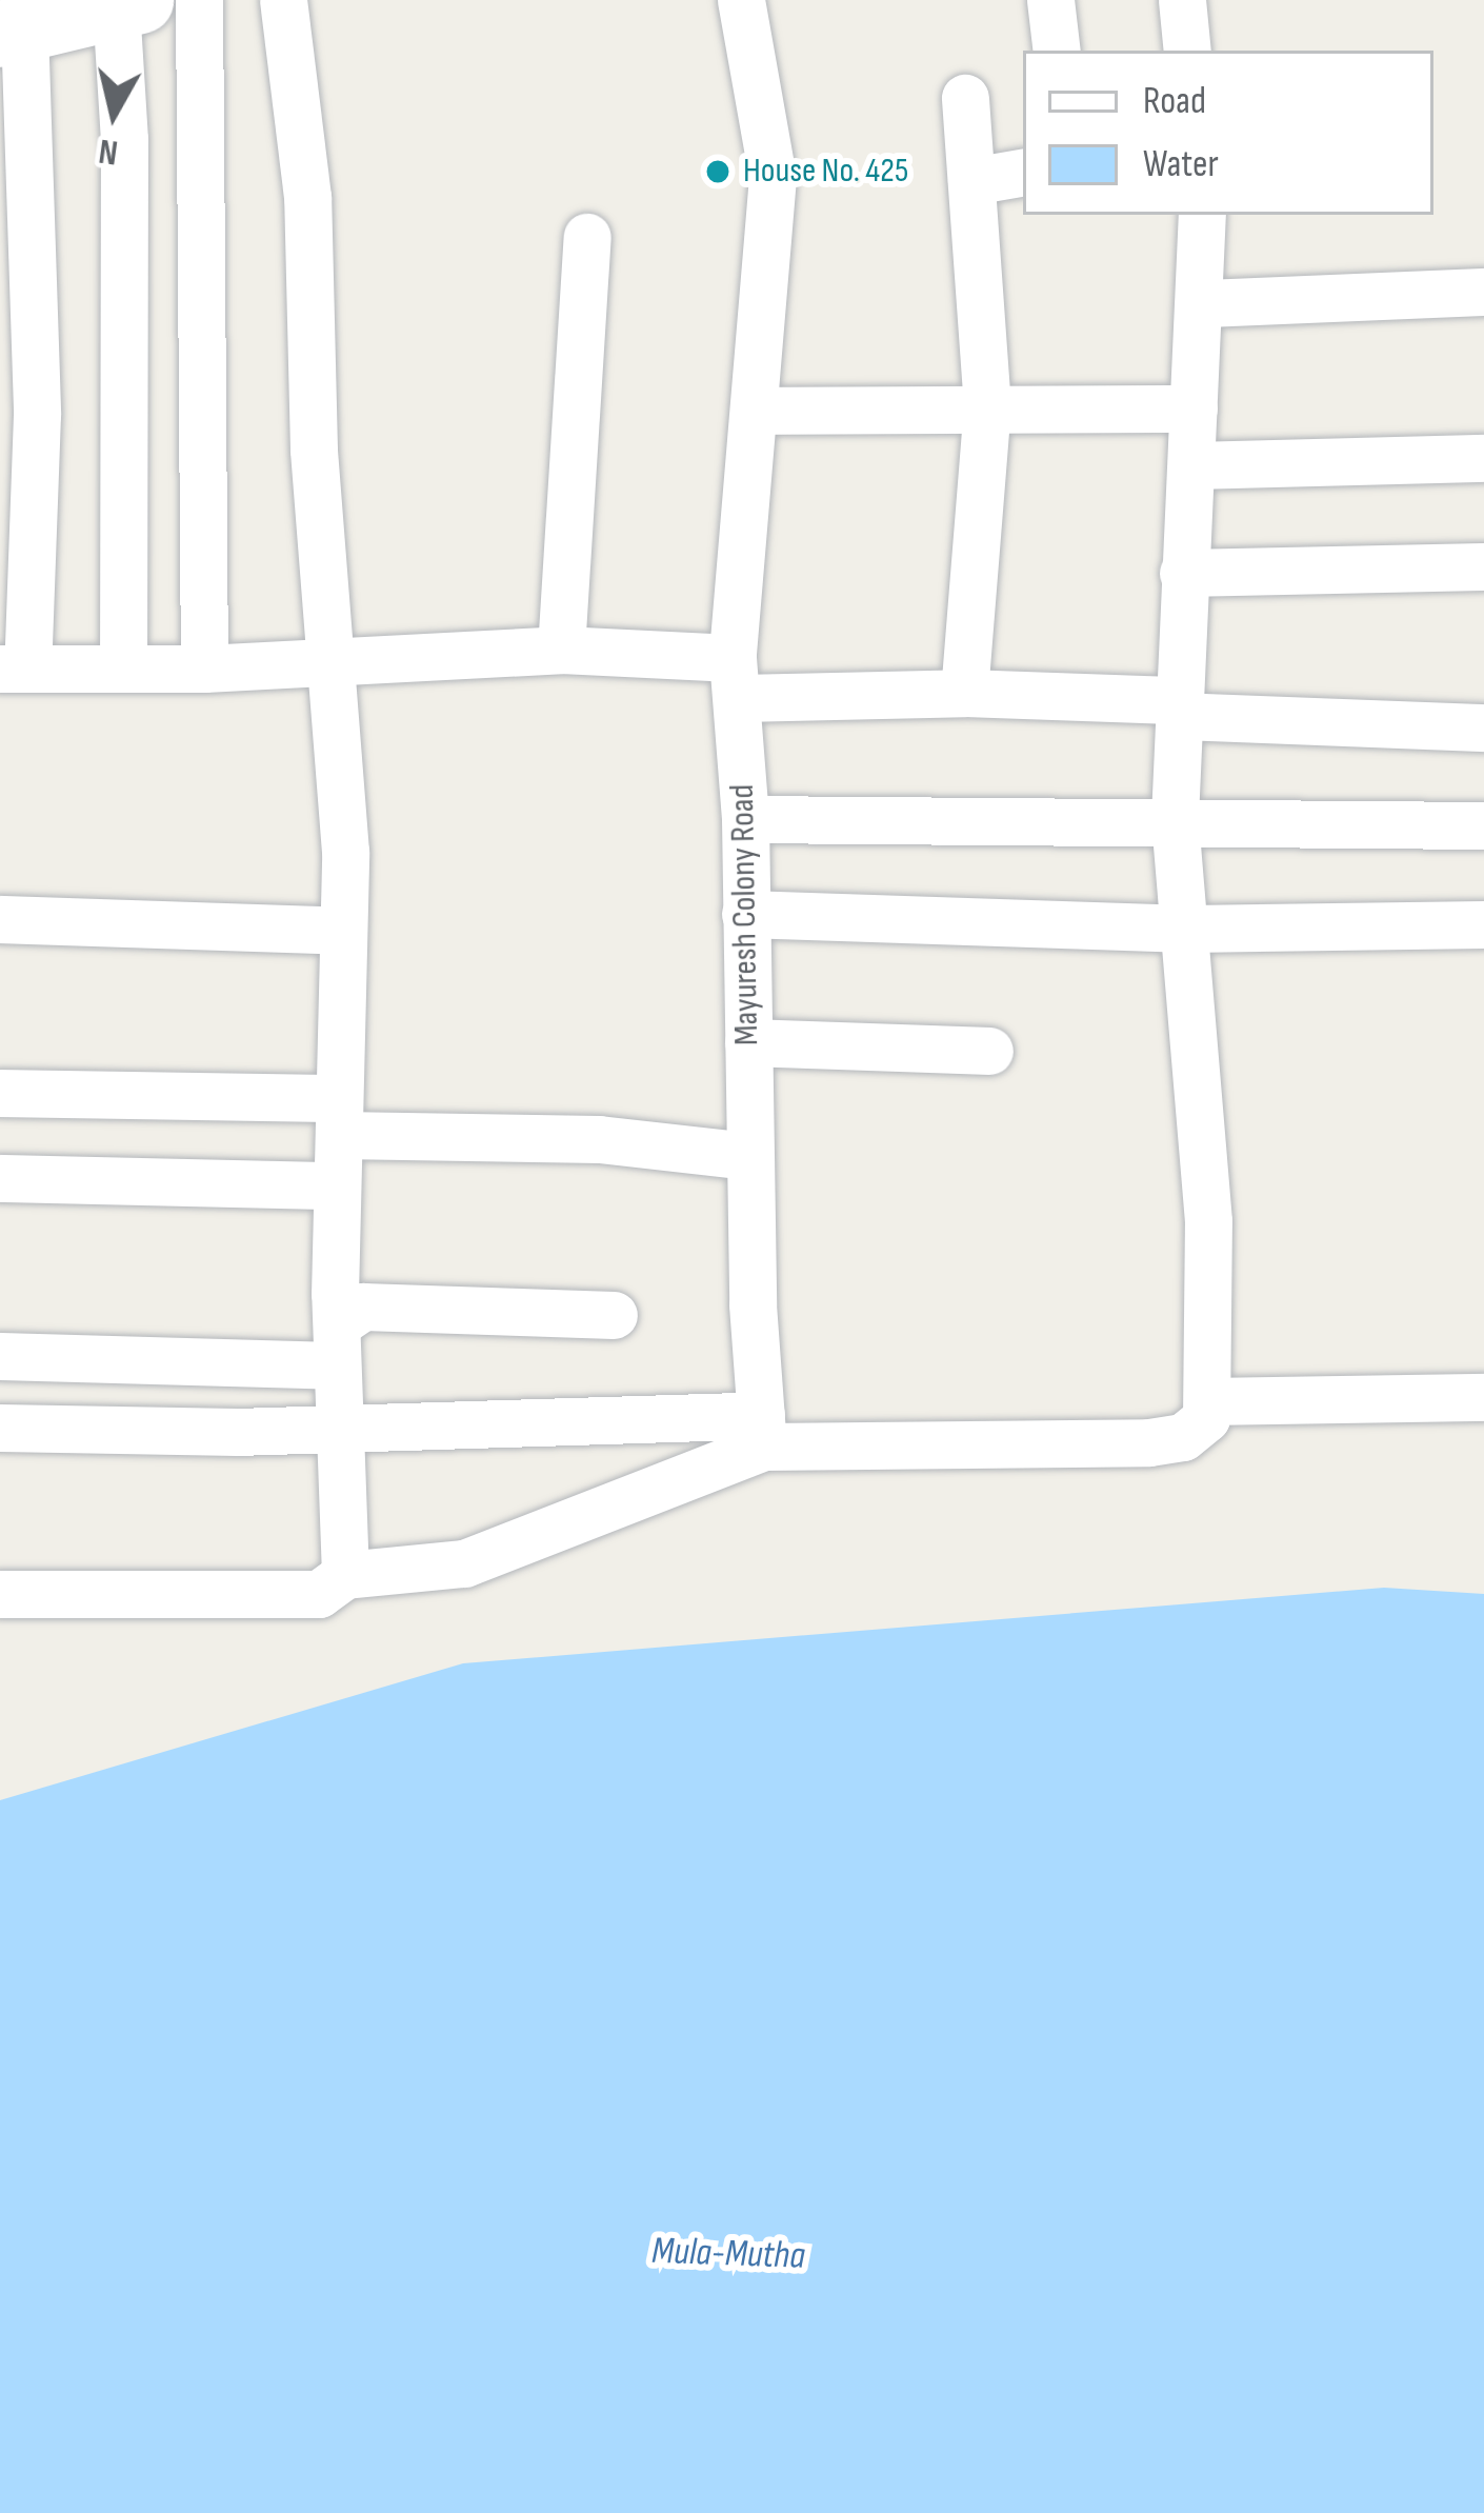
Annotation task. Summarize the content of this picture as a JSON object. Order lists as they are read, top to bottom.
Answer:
{
  "streets": {
    "street": ["Mayuresh Colony Road"]
  },
  "water": ["Mula-Mutha"],
  "places": ["House No. 425"],
  "legend": ["Road", "Water"],
  "north": "bottom"
}
